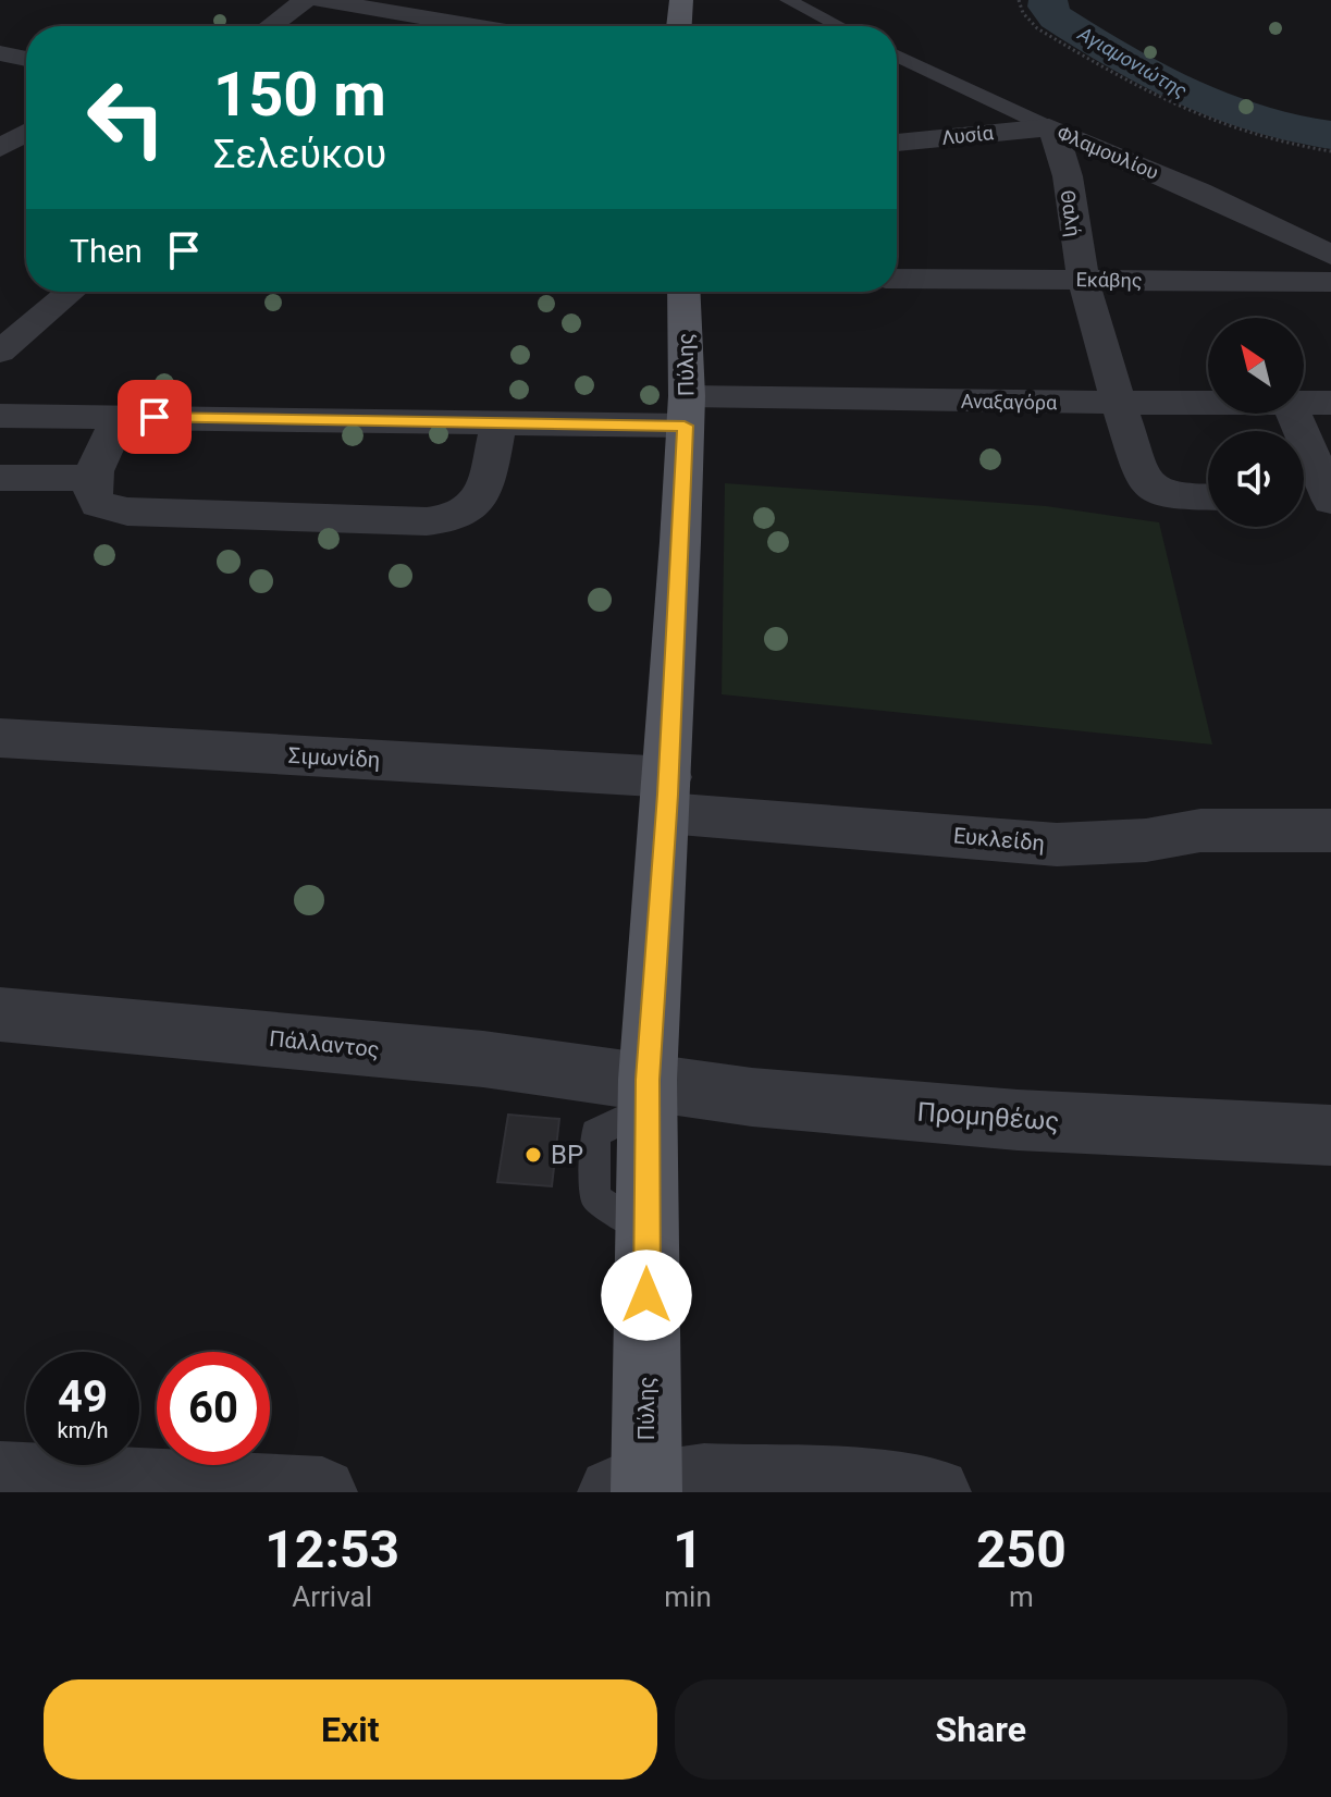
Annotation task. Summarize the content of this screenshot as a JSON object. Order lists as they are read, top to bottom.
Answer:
{
  "streets": {
    "main road": ["Πύλης"],
    "street": [
      "Λυσία",
      "Φλαμουλίου",
      "Θαλή",
      "Εκάβης",
      "Αναξαγόρα",
      "Σιμωνίδη",
      "Ευκλείδη",
      "Πάλλαντος",
      "Προμηθέως"
    ]
  },
  "crossings": [
    ["Λυσία", "Φλαμουλίου"],
    ["Λυσία", "Θαλή"],
    ["Φλαμουλίου", "Θαλή"],
    ["Θαλή", "Εκάβης"],
    ["Θαλή", "Αναξαγόρα"],
    ["Πύλης", "Αναξαγόρα"],
    ["Πύλης", "Σιμωνίδη"],
    ["Πύλης", "Ευκλείδη"],
    ["Πύλης", "Πάλλαντος"],
    ["Πύλης", "Προμηθέως"],
    ["Σιμωνίδη", "Ευκλείδη"],
    ["Πάλλαντος", "Προμηθέως"]
  ],
  "water": ["Αγιαμονιώτης"],
  "places": ["BP"],
  "north": "top left",
  "page": {
    "turn": ["150 m", "Σελεύκου"],
    "then": "Then",
    "speed": "49 km/h",
    "limit": "60",
    "eta": [
      "12:53",
      "Arrival",
      "1",
      "min",
      "250",
      "m"
    ],
    "buttons": ["Exit", "Share"]
  }
}
